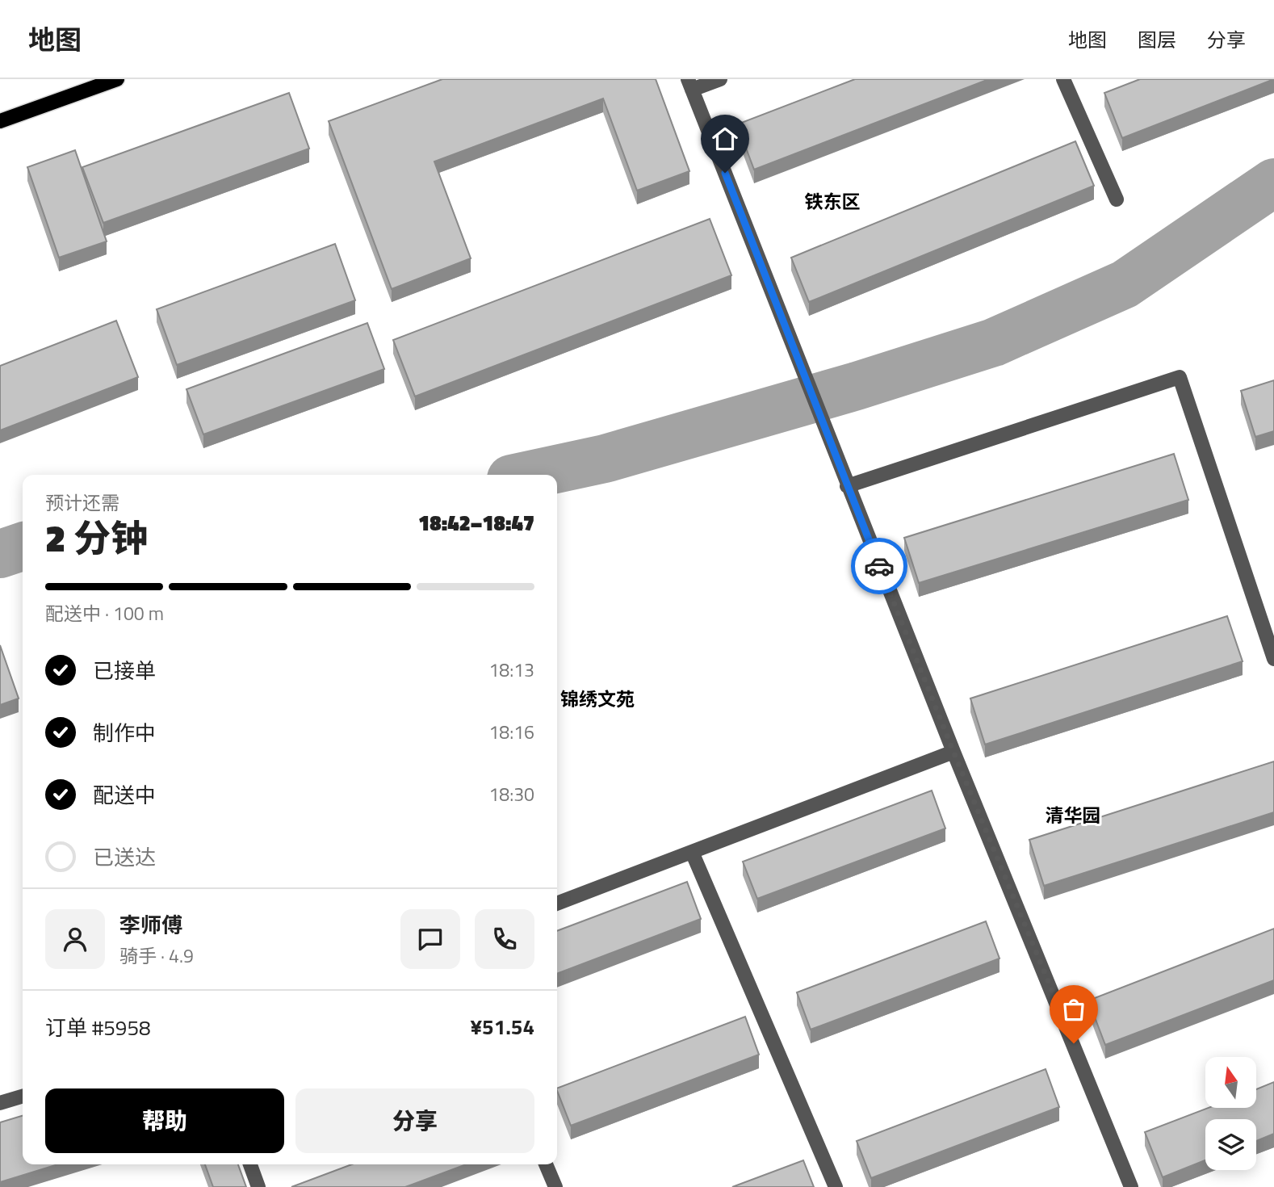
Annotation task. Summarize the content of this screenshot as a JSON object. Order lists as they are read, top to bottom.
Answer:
{
  "districts": ["铁东区", "锦绣文苑", "清华园"],
  "north": "top",
  "page": {
    "header": "地图",
    "nav": ["地图", "图层", "分享"],
    "heading": ["2 分钟", "预计还需", "18:42–18:47"],
    "panel": [
      "李师傅",
      "骑手 · 4.9",
      "订单 #5958",
      "¥51.54"
    ],
    "bar": "配送中 · 100 m",
    "list": [
      ["已接单", "18:13"],
      ["制作中", "18:16"],
      ["配送中", "18:30"],
      "已送达"
    ],
    "buttons": ["帮助", "分享"]
  }
}
